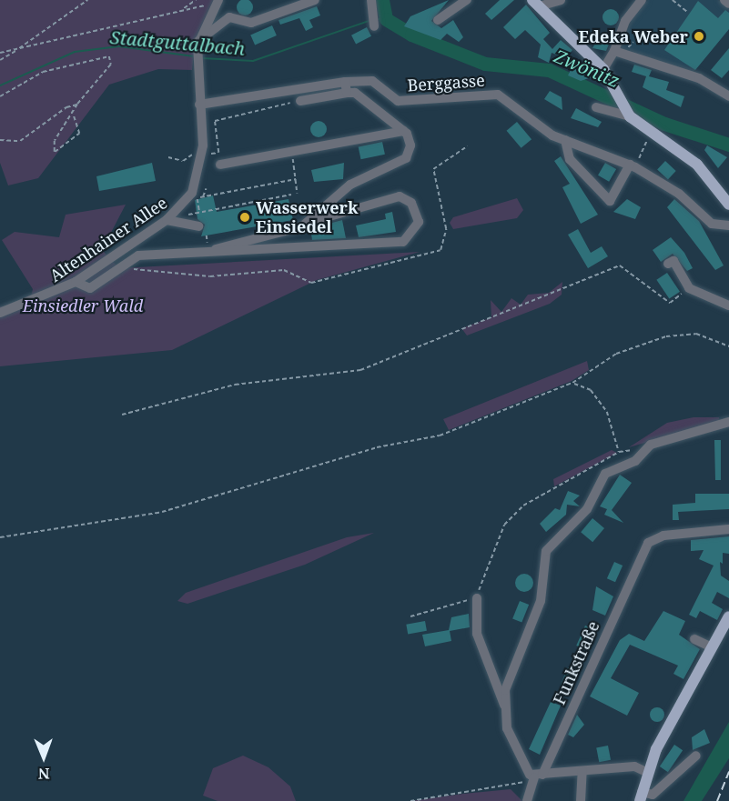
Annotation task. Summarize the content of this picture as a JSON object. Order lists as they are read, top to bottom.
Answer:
{
  "streets": {
    "street": ["Berggasse", "Altenhainer Allee", "Funkstraße"]
  },
  "crossings": [
    ["Berggasse", "Altenhainer Allee"]
  ],
  "water": ["Stadtguttalbach", "Zwönitz"],
  "parks": ["Einsiedler Wald"],
  "places": ["Edeka Weber", "Wasserwerk Einsiedel"],
  "north": "bottom"
}
